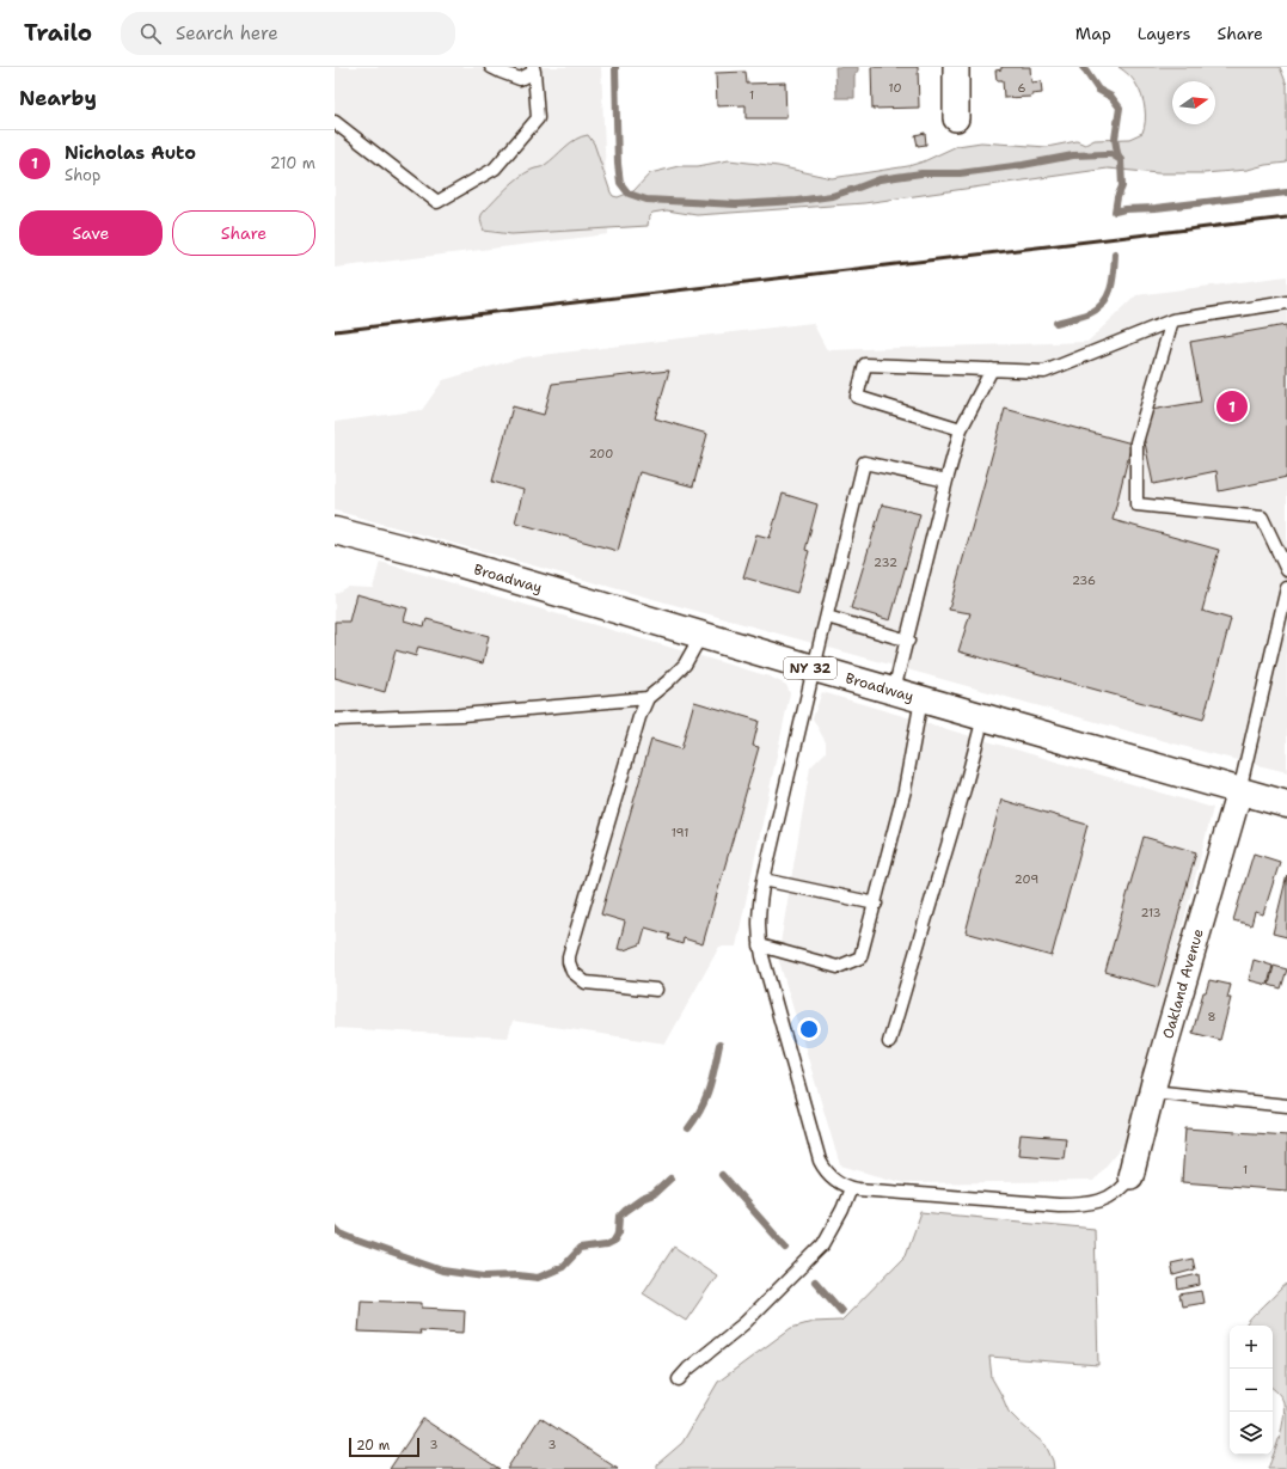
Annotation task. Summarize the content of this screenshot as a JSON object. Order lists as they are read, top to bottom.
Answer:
{
  "streets": {
    "main road": ["Broadway", "NY 32"],
    "street": ["Oakland Avenue"]
  },
  "crossings": [
    ["Broadway", "Oakland Avenue"]
  ],
  "house_numbers": [
    "10",
    "6",
    "1",
    "200",
    "232",
    "236",
    "191",
    "209",
    "213",
    "8",
    "1",
    "3",
    "3"
  ],
  "scale_bar": "20 m",
  "north": "right",
  "page": {
    "header": "Trailo",
    "search": "Search here",
    "nav": ["Map", "Layers", "Share"],
    "heading": "Nearby",
    "list": [
      {
        "mark": "1",
        "name": "Nicholas Auto",
        "note": "Shop",
        "value": "210 m"
      }
    ],
    "buttons": ["Save", "Share"],
    "pins": "1",
    "map_buttons": ["+", "−"],
    "scale": "20 m"
  }
}
